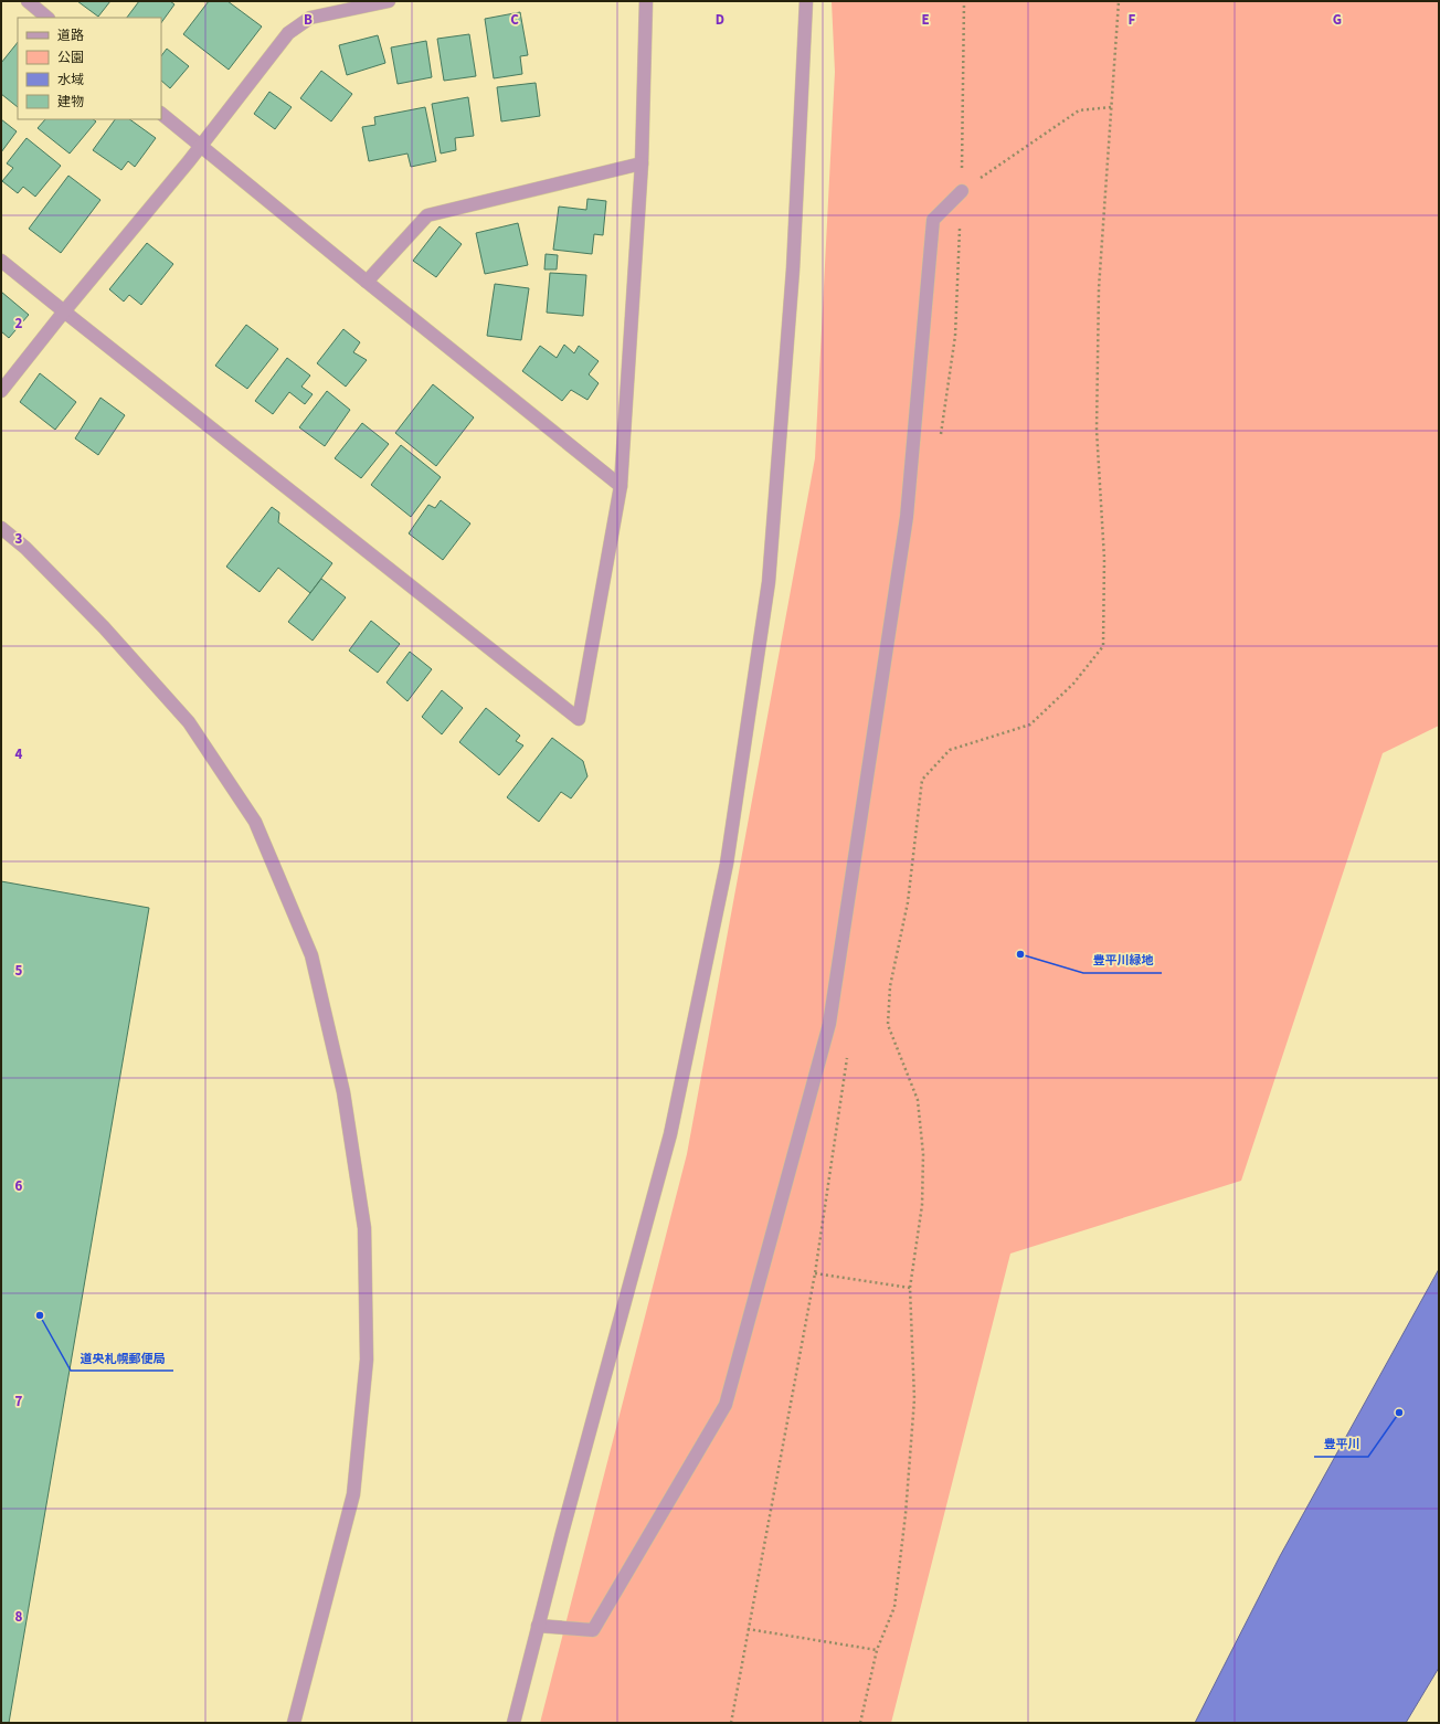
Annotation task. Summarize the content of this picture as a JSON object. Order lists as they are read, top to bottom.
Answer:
{
  "places": ["豊平川緑地", "道央札幌郵便局", "豊平川"],
  "legend": [
    "道路",
    "公園",
    "水域",
    "建物"
  ],
  "grid": {
    "columns": [
      "B",
      "C",
      "D",
      "E",
      "F",
      "G"
    ],
    "rows": [
      "2",
      "3",
      "4",
      "5",
      "6",
      "7",
      "8"
    ]
  }
}
